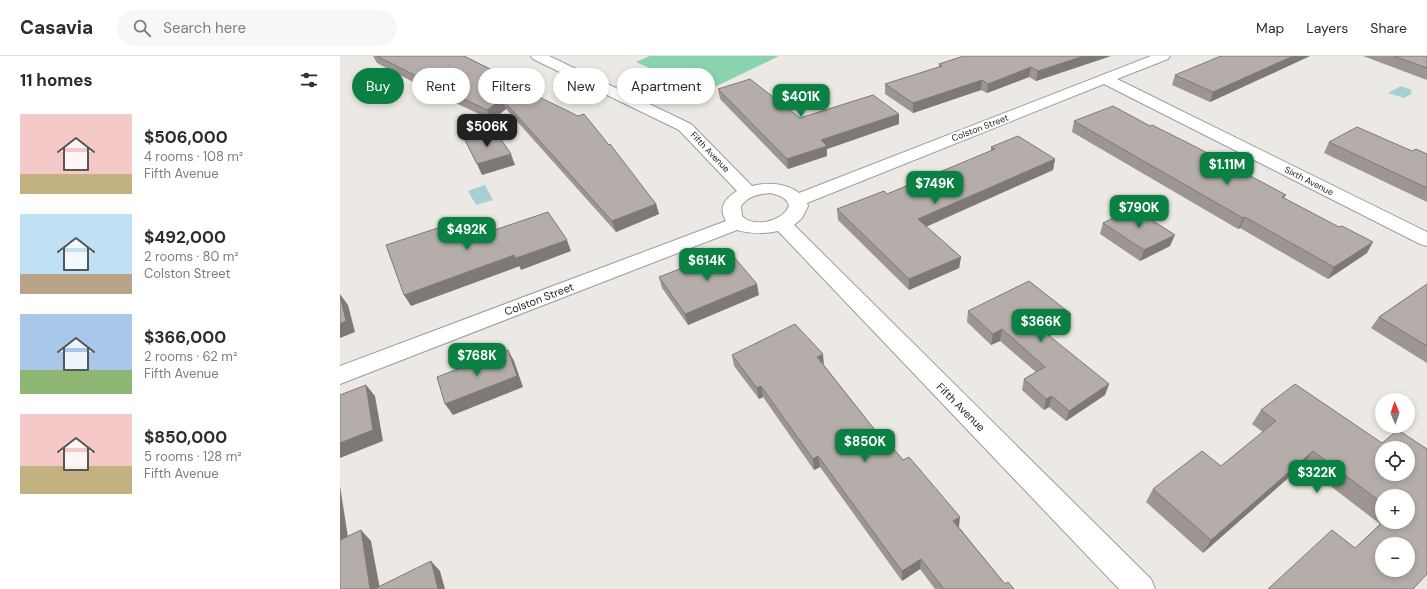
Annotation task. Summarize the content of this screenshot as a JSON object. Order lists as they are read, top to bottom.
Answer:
{
  "streets": {
    "street": ["Colston Street", "Fifth Avenue", "Sixth Avenue"]
  },
  "crossings": [
    ["Colston Street", "Fifth Avenue"],
    ["Colston Street", "Sixth Avenue"]
  ],
  "north": "top",
  "page": {
    "header": "Casavia",
    "search": "Search here",
    "nav": ["Map", "Layers", "Share"],
    "heading": "11 homes",
    "chip": [
      "Buy",
      "Rent",
      "Filters",
      "New",
      "Apartment"
    ],
    "price": [
      "$401K",
      "$506K",
      "$1.11M",
      "$749K",
      "$790K",
      "$492K",
      "$614K",
      "$366K",
      "$768K",
      "$850K",
      "$322K"
    ],
    "list": [
      {
        "name": "$506,000",
        "note": "4 rooms · 108 m² · Fifth Avenue"
      },
      {
        "name": "$492,000",
        "note": "2 rooms · 80 m² · Colston Street"
      },
      {
        "name": "$366,000",
        "note": "2 rooms · 62 m² · Fifth Avenue"
      },
      {
        "name": "$850,000",
        "note": "5 rooms · 128 m² · Fifth Avenue"
      }
    ],
    "map_buttons": ["+", "−"]
  }
}
